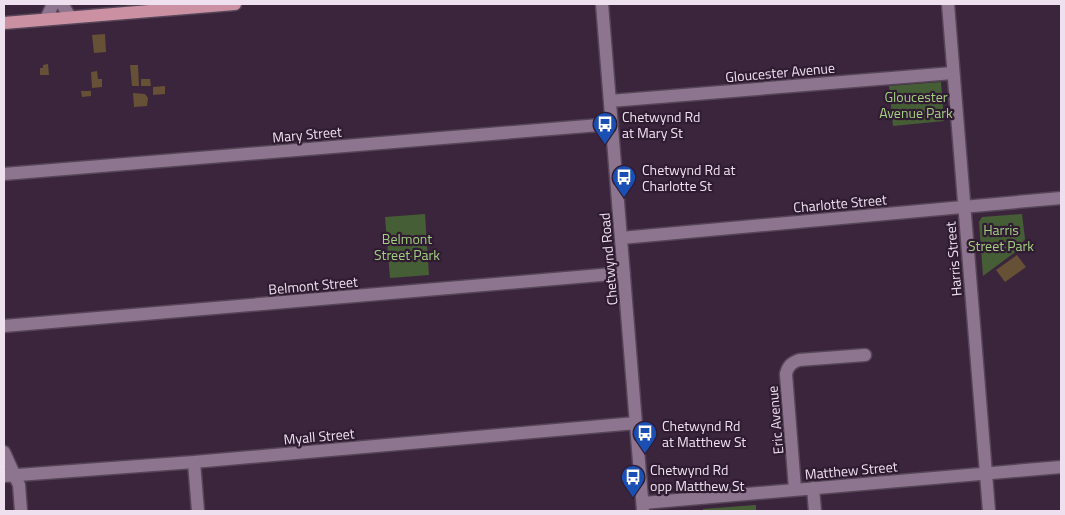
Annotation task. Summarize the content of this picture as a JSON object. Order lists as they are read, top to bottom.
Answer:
{
  "streets": {
    "street": [
      "Gloucester Avenue",
      "Mary Street",
      "Charlotte Street",
      "Chetwynd Road",
      "Harris Street",
      "Belmont Street",
      "Eric Avenue",
      "Myall Street",
      "Matthew Street"
    ]
  },
  "crossings": [
    ["Gloucester Avenue", "Chetwynd Road"],
    ["Gloucester Avenue", "Harris Street"],
    ["Mary Street", "Chetwynd Road"],
    ["Charlotte Street", "Chetwynd Road"],
    ["Charlotte Street", "Harris Street"],
    ["Chetwynd Road", "Belmont Street"],
    ["Chetwynd Road", "Myall Street"],
    ["Chetwynd Road", "Matthew Street"],
    ["Harris Street", "Matthew Street"],
    ["Eric Avenue", "Matthew Street"]
  ],
  "parks": ["Gloucester Avenue Park", "Harris Street Park", "Belmont Street Park"],
  "places": {
    "bus stop": [
      "Chetwynd Rd at Mary St",
      "Chetwynd Rd at Charlotte St",
      "Chetwynd Rd at Matthew St",
      "Chetwynd Rd opp Matthew St"
    ]
  }
}
